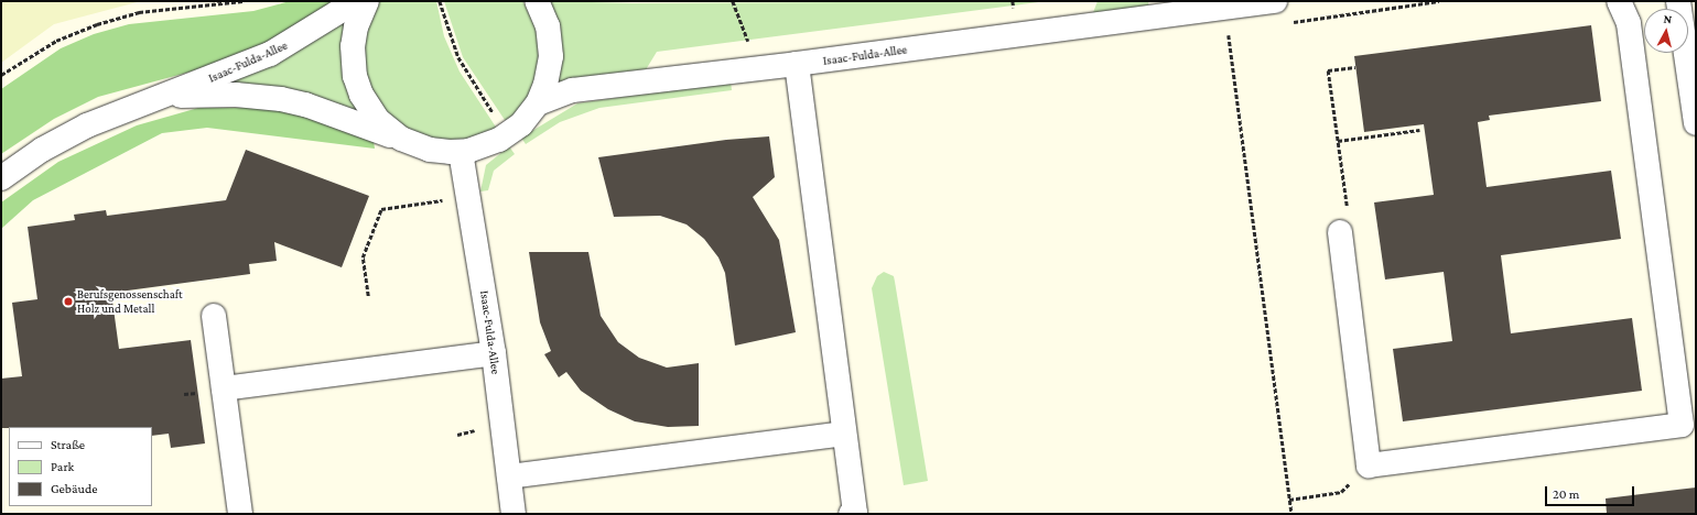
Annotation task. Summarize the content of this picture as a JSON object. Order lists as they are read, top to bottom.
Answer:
{
  "streets": {
    "street": ["Isaac-Fulda-Allee"]
  },
  "places": ["Berufsgenossenschaft Holz und Metall"],
  "legend": ["Straße", "Park", "Gebäude"],
  "scale_bar": "20 m",
  "north": "top"
}
